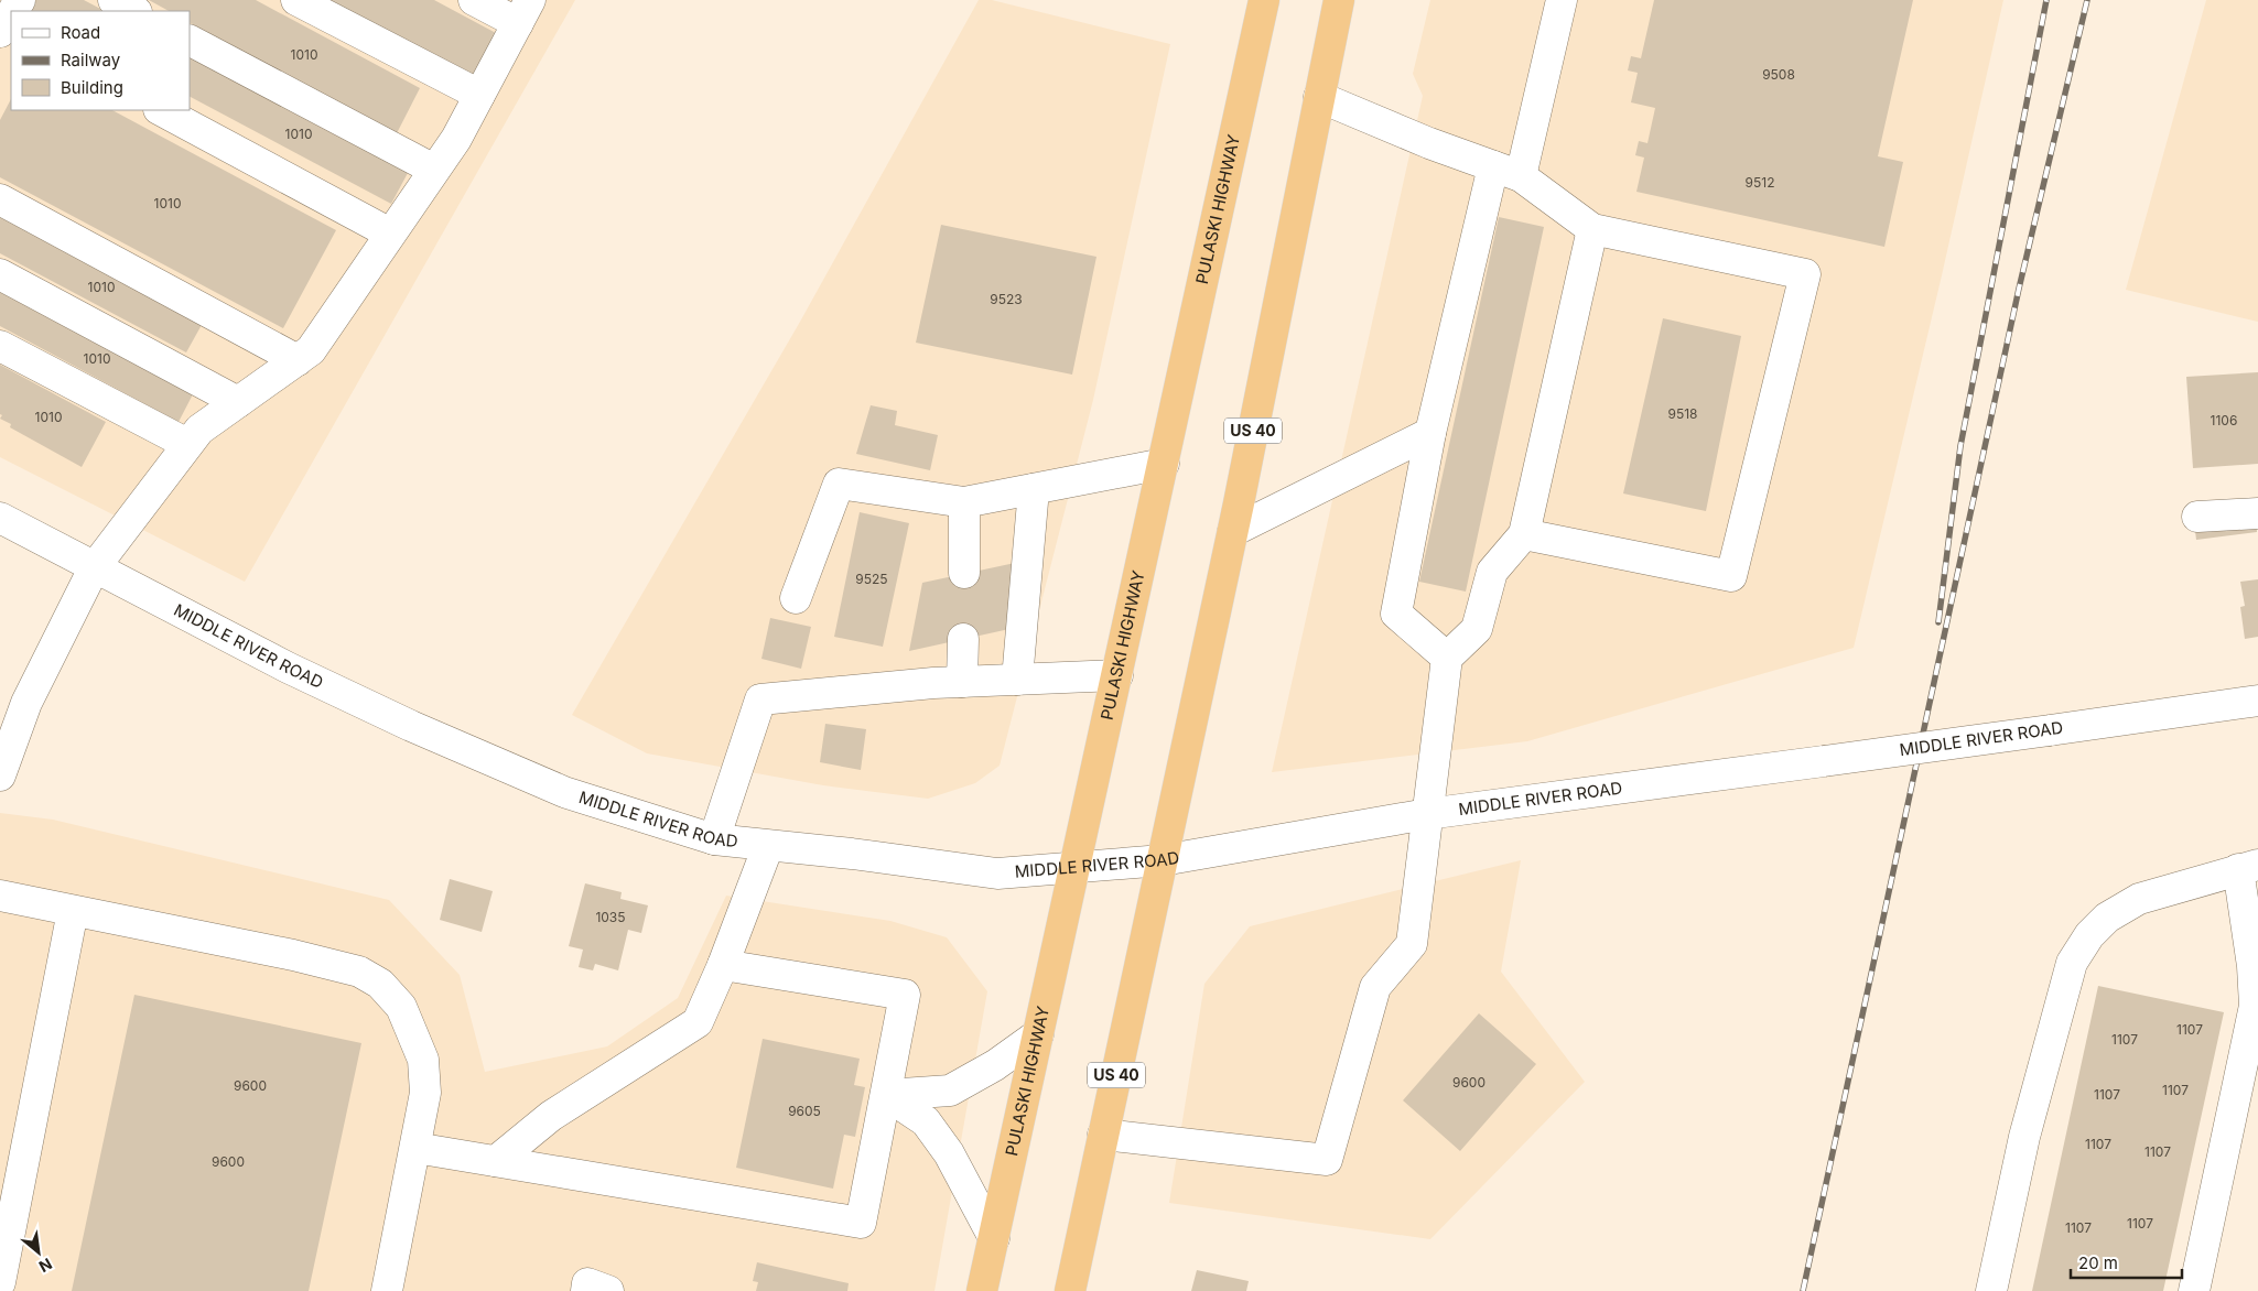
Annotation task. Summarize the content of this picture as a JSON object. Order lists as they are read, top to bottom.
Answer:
{
  "streets": {
    "highway": ["PULASKI HIGHWAY", "US 40"],
    "street": ["MIDDLE RIVER ROAD"]
  },
  "crossings": [
    ["PULASKI HIGHWAY", "MIDDLE RIVER ROAD"],
    ["US 40", "MIDDLE RIVER ROAD"]
  ],
  "house_numbers": [
    "1010",
    "9508",
    "1010",
    "9512",
    "1010",
    "1010",
    "9523",
    "1010",
    "9518",
    "1010",
    "1106",
    "9525",
    "1035",
    "1107",
    "1107",
    "9600",
    "9600",
    "1107",
    "1107",
    "9605",
    "1107",
    "1107",
    "9600",
    "1107",
    "1107"
  ],
  "legend": ["Road", "Railway", "Building"],
  "scale_bar": "20 m",
  "north": "bottom right"
}
